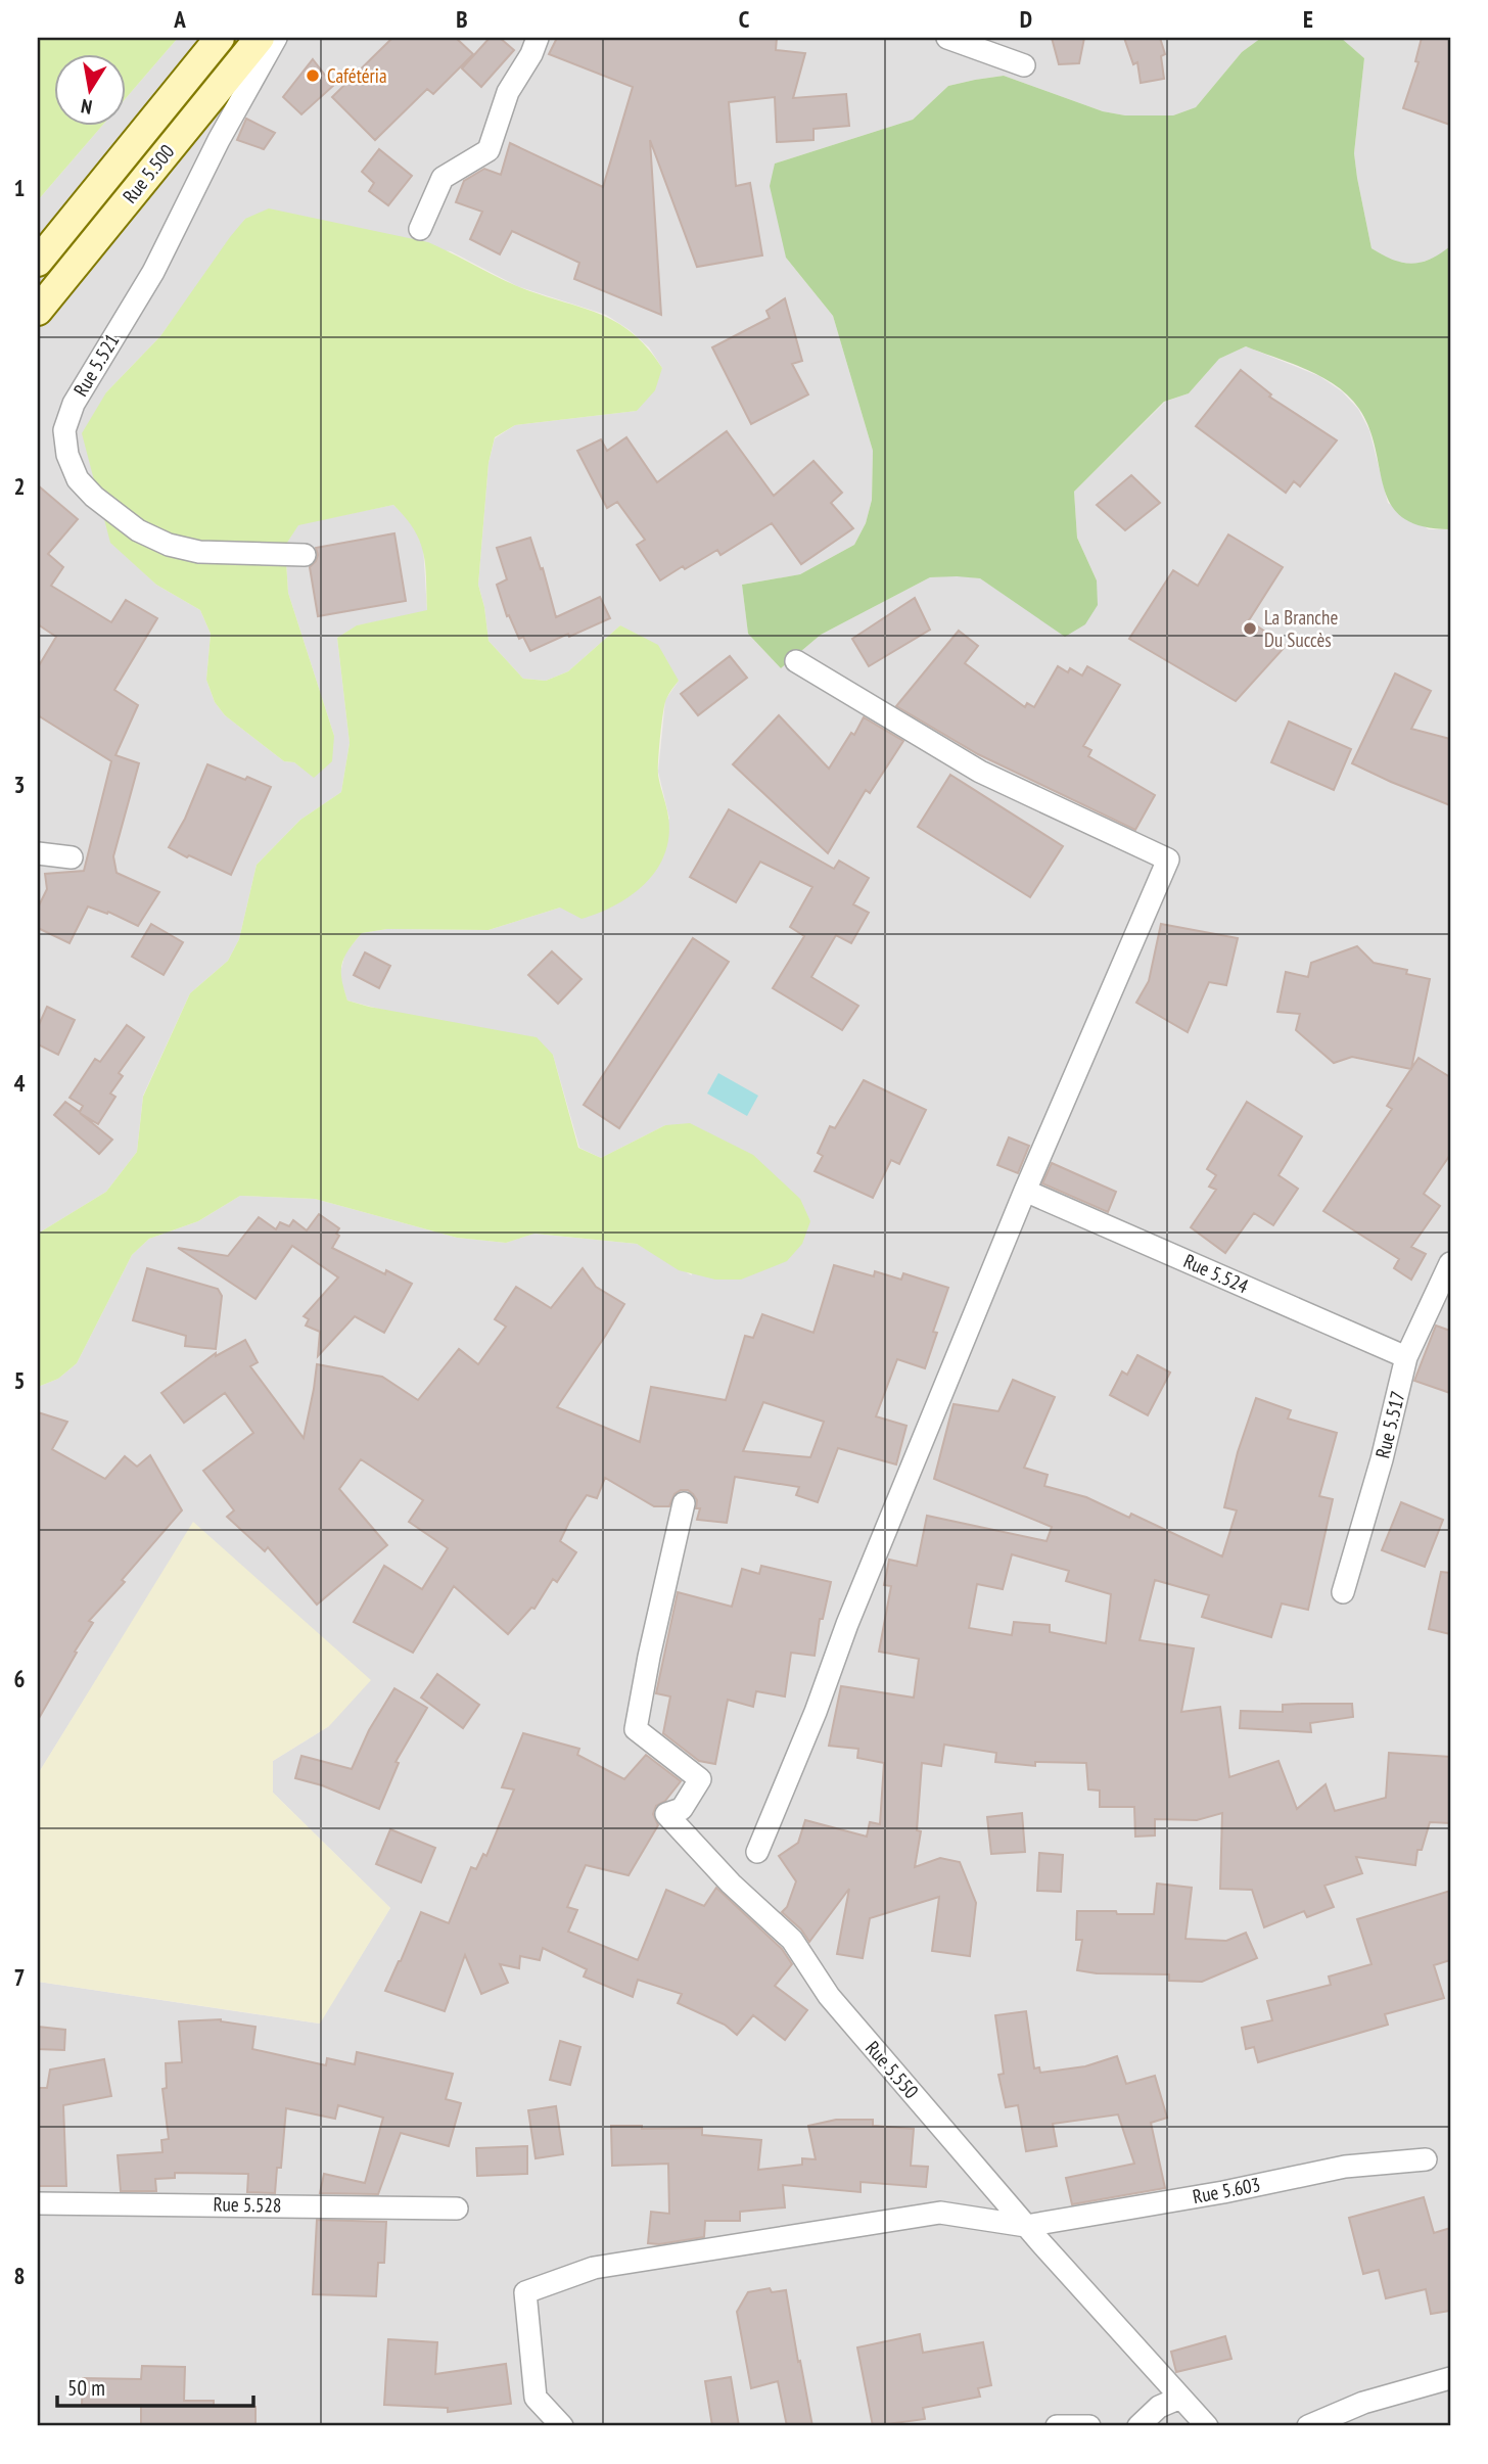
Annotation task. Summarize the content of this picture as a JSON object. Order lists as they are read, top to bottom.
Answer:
{
  "streets": {
    "main road": ["Rue 5.500"],
    "street": [
      "Rue 5.521",
      "Rue 5.524",
      "Rue 5.517",
      "Rue 5.550",
      "Rue 5.603",
      "Rue 5.528"
    ]
  },
  "crossings": [
    ["Rue 5.524", "Rue 5.517"],
    ["Rue 5.550", "Rue 5.603"]
  ],
  "places": ["Cafétéria", "La Branche Du Succès"],
  "scale_bar": "50 m",
  "north": "bottom",
  "grid": {
    "columns": [
      "A",
      "B",
      "C",
      "D",
      "E"
    ],
    "rows": [
      "1",
      "2",
      "3",
      "4",
      "5",
      "6",
      "7",
      "8"
    ]
  }
}
